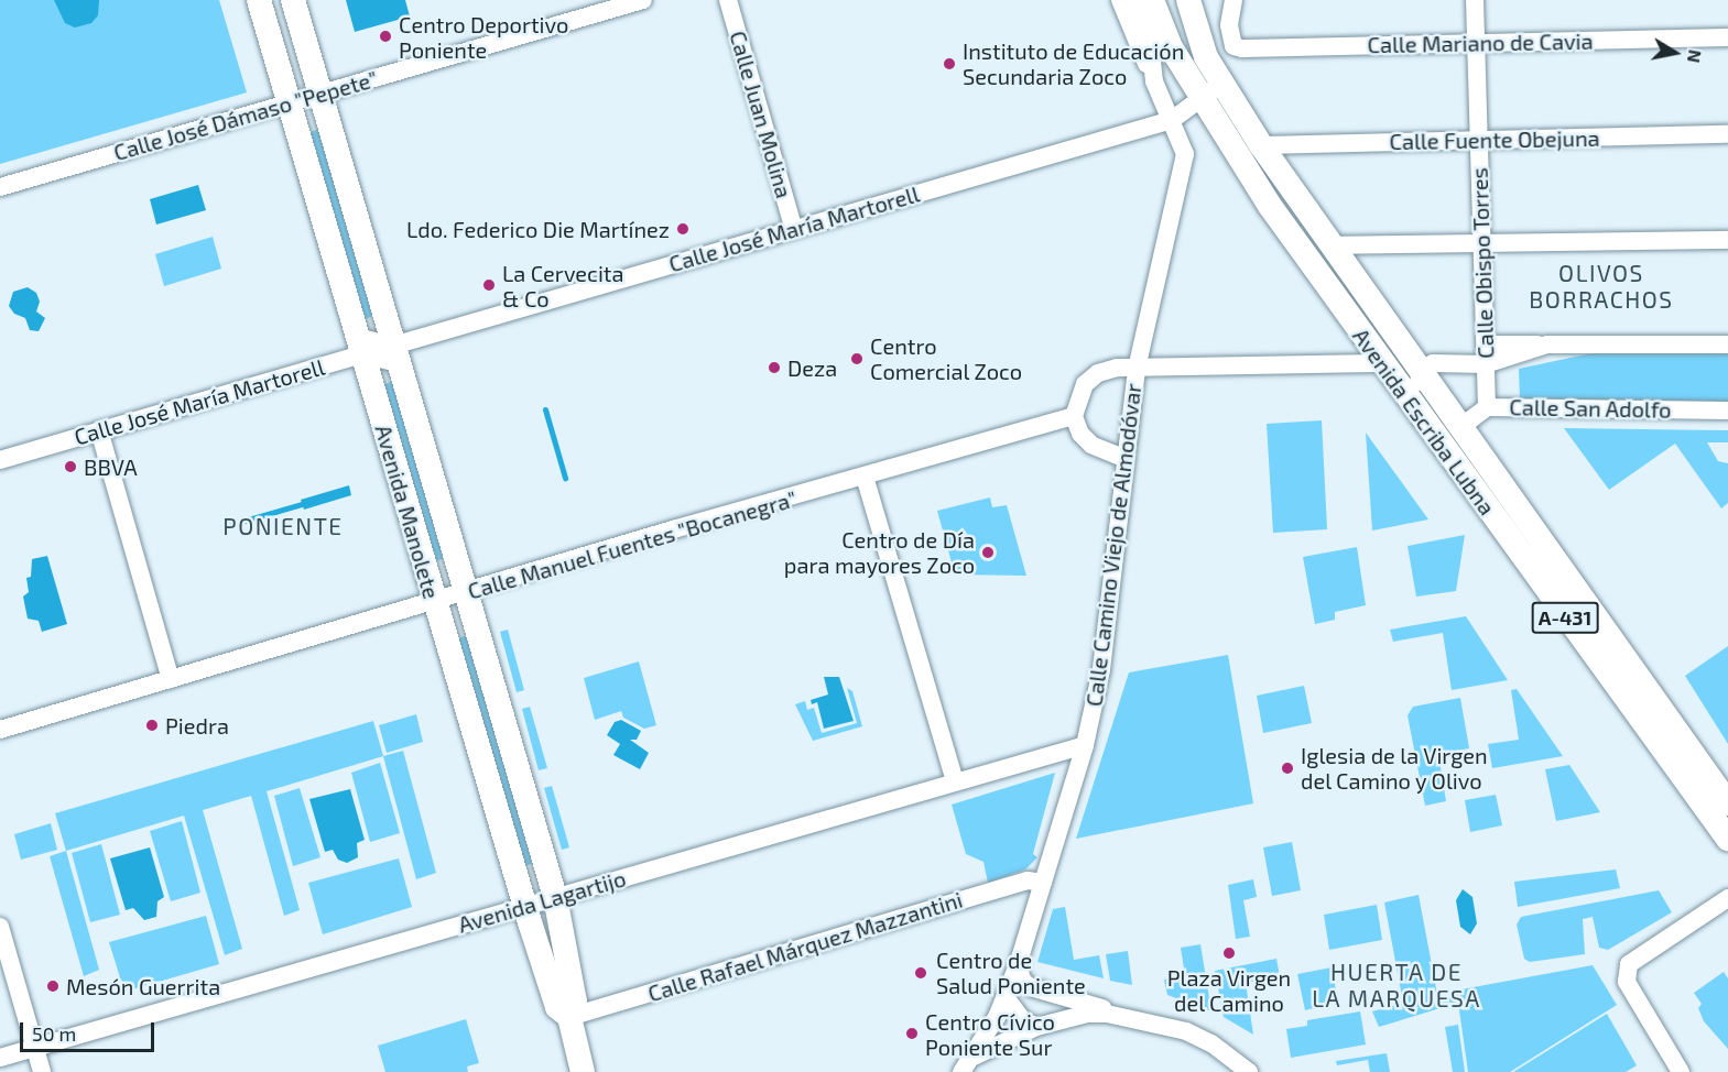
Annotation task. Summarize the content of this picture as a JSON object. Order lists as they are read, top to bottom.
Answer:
{
  "streets": {
    "main road": ["Avenida Escriba Lubna", "Avenida Manolete", "A-431"],
    "street": [
      "Calle Mariano de Cavia",
      "Calle Juan Molina",
      "Calle José Dámaso \"Pepete\"",
      "Calle Fuente Obejuna",
      "Calle José María Martorell",
      "Calle Obispo Torres",
      "Calle San Adolfo",
      "Calle Manuel Fuentes \"Bocanegra\"",
      "Calle Camino Viejo de Almodóvar",
      "Avenida Lagartijo",
      "Calle Rafael Márquez Mazzantini"
    ]
  },
  "crossings": [
    ["Calle Mariano de Cavia", "Calle Obispo Torres"],
    ["Calle Juan Molina", "Calle José María Martorell"],
    ["Calle José Dámaso \"Pepete\"", "Avenida Manolete"],
    ["Calle Fuente Obejuna", "Calle Obispo Torres"],
    ["Calle Fuente Obejuna", "Avenida Escriba Lubna"],
    ["Calle José María Martorell", "Avenida Escriba Lubna"],
    ["Calle José María Martorell", "Avenida Manolete"],
    ["Calle José María Martorell", "Calle Camino Viejo de Almodóvar"],
    ["Calle Obispo Torres", "Calle San Adolfo"],
    ["Calle San Adolfo", "Avenida Escriba Lubna"],
    ["Avenida Manolete", "Calle Manuel Fuentes \"Bocanegra\""],
    ["Avenida Manolete", "Avenida Lagartijo"],
    ["Avenida Manolete", "Calle Rafael Márquez Mazzantini"],
    ["Calle Camino Viejo de Almodóvar", "Avenida Lagartijo"],
    ["Calle Camino Viejo de Almodóvar", "Calle Rafael Márquez Mazzantini"]
  ],
  "districts": ["OLIVOS BORRACHOS", "PONIENTE", "HUERTA DE LA MARQUESA"],
  "places": [
    "Centro Deportivo Poniente",
    "Instituto de Educación Secundaria Zoco",
    "Ldo. Federico Die Martínez",
    "La Cervecita & Co",
    "Centro Comercial Zoco",
    "Deza",
    "BBVA",
    "Centro de Día para mayores Zoco",
    "Piedra",
    "Iglesia de la Virgen del Camino y Olivo",
    "Plaza Virgen del Camino",
    "Centro de Salud Poniente",
    "Mesón Guerrita",
    "Centro Cívico Poniente Sur"
  ],
  "scale_bar": "50 m",
  "north": "right"
}
